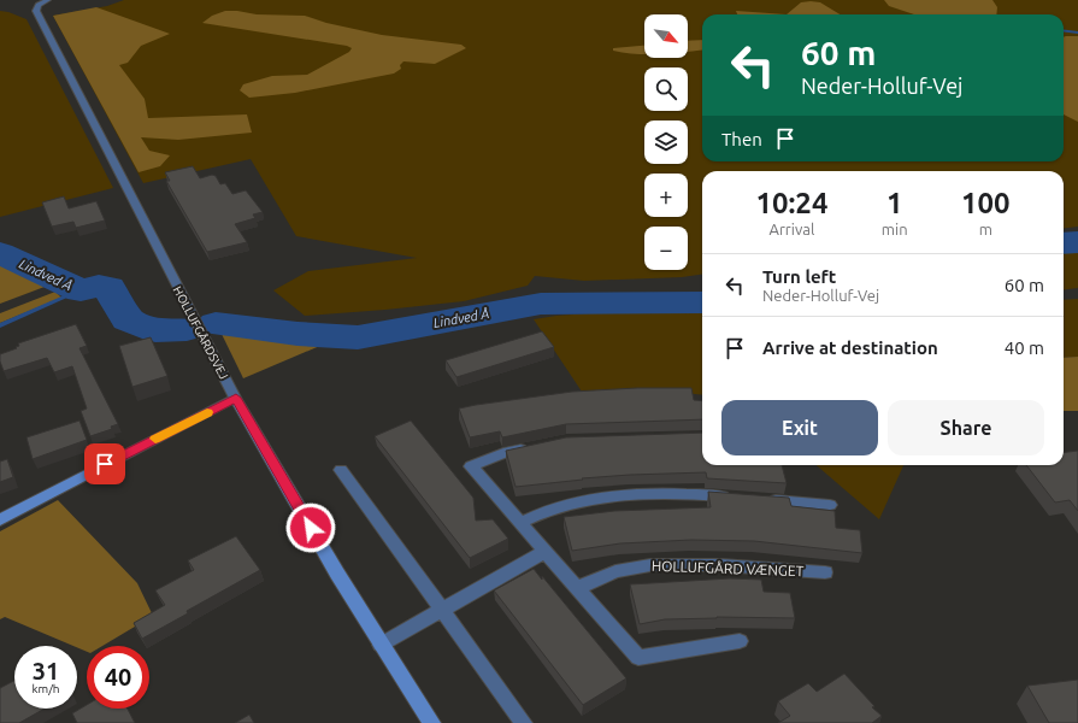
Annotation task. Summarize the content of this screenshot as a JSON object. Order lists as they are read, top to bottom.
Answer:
{
  "streets": {
    "street": ["HOLLUFGÅRDSVEJ", "HOLLUFGÅRD VÆNGET"]
  },
  "water": ["Lindved Å"],
  "north": "bottom right",
  "page": {
    "map_buttons": ["+", "−"],
    "turn": ["60 m", "Neder-Holluf-Vej"],
    "then": "Then",
    "eta": [
      "10:24",
      "Arrival",
      "1",
      "min",
      "100",
      "m"
    ],
    "list": [
      {
        "name": "Turn left",
        "note": "Neder-Holluf-Vej",
        "value": "60 m"
      },
      {
        "name": "Arrive at destination",
        "value": "40 m"
      }
    ],
    "buttons": ["Exit", "Share"],
    "speed": "31 km/h",
    "limit": "40"
  }
}
